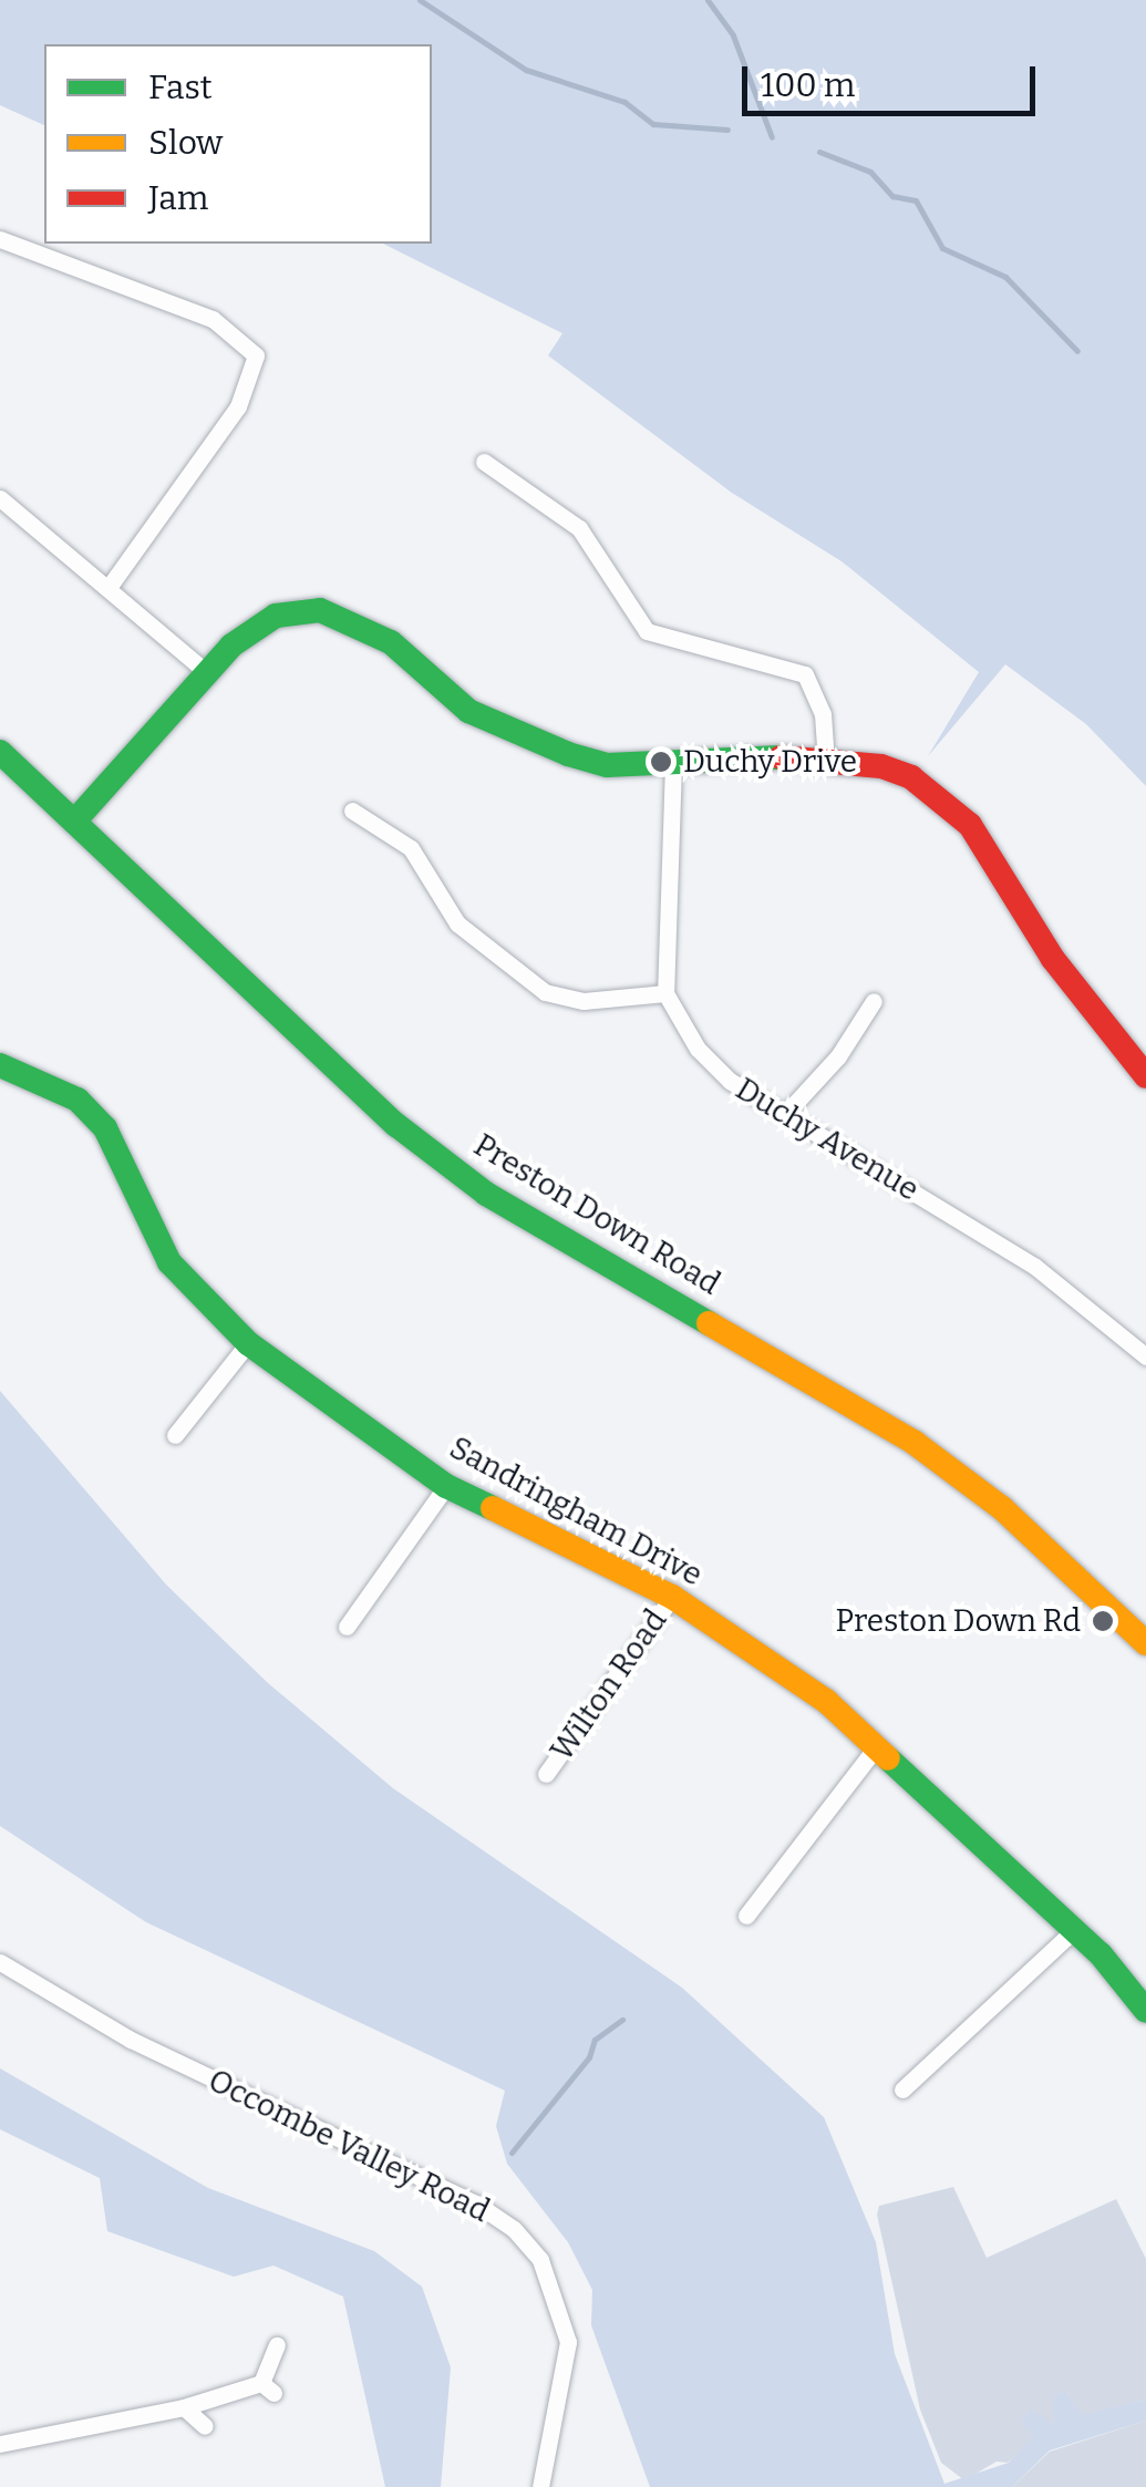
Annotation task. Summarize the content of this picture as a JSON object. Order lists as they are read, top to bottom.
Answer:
{
  "streets": {
    "street": [
      "Duchy Avenue",
      "Preston Down Road",
      "Sandringham Drive",
      "Wilton Road",
      "Occombe Valley Road"
    ]
  },
  "crossings": [
    ["Sandringham Drive", "Wilton Road"]
  ],
  "places": ["Duchy Drive", "Preston Down Rd"],
  "legend": ["Fast", "Slow", "Jam"],
  "scale_bar": "100 m"
}
